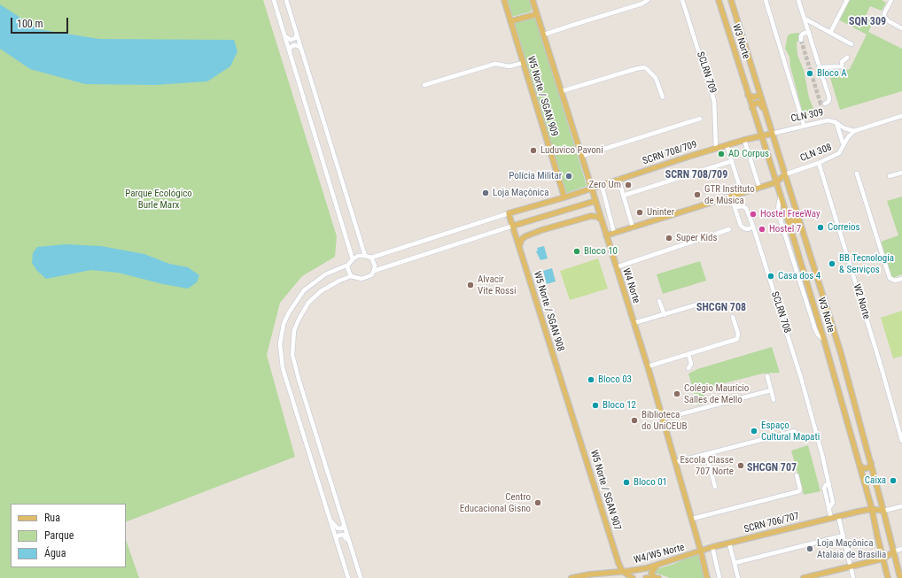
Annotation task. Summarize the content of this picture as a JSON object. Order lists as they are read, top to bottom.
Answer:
{
  "streets": {
    "main road": [
      "W3 Norte",
      "W5 Norte / SGAN 909",
      "CLN 309",
      "SCRN 708/709",
      "CLN 308",
      "W4 Norte",
      "W5 Norte / SGAN 908",
      "W5 Norte / SGAN 907",
      "SCRN 706/707",
      "W4/W5 Norte"
    ],
    "street": ["SCLRN 709", "W2 Norte", "SCLRN 708"]
  },
  "crossings": [
    ["W3 Norte", "CLN 309"],
    ["W3 Norte", "SCRN 708/709"],
    ["W3 Norte", "CLN 308"],
    ["W3 Norte", "SCRN 706/707"],
    ["SCLRN 709", "SCRN 708/709"],
    ["W5 Norte / SGAN 909", "SCRN 708/709"],
    ["CLN 309", "SCRN 708/709"],
    ["CLN 309", "CLN 308"],
    ["SCRN 708/709", "W4 Norte"],
    ["SCRN 708/709", "W5 Norte / SGAN 908"],
    ["CLN 308", "W2 Norte"],
    ["W4 Norte", "W4/W5 Norte"],
    ["W5 Norte / SGAN 908", "W5 Norte / SGAN 907"],
    ["SCLRN 708", "SCRN 706/707"],
    ["W5 Norte / SGAN 907", "W4/W5 Norte"],
    ["SCRN 706/707", "W4/W5 Norte"]
  ],
  "districts": [
    "SQN 309",
    "SCRN 708/709",
    "SHCGN 708",
    "SHCGN 707"
  ],
  "parks": ["Parque Ecológico Burle Marx"],
  "places": [
    "Bloco A",
    "Luduvico Pavoni",
    "AD Corpus",
    "Polícia Militar",
    "Zero Um",
    "Loja Maçônica",
    "GTR Instituto de Música",
    "Uninter",
    "Hostel FreeWay",
    "Correios",
    "Hostel 7",
    "Super Kids",
    "Bloco 10",
    "BB Tecnologia & Serviços",
    "Casa dos 4",
    "Alvacir Vite Rossi",
    "Bloco 03",
    "Colégio Maurício Salles de Mello",
    "Bloco 12",
    "Biblioteca do UniCEUB",
    "Espaço Cultural Mapati",
    "Escola Classe 707 Norte",
    "Caixa",
    "Bloco 01",
    "Centro Educacional Gisno",
    "Loja Maçônica Atalaia de Brasilia"
  ],
  "legend": ["Rua", "Parque", "Água"],
  "scale_bar": "100 m"
}
